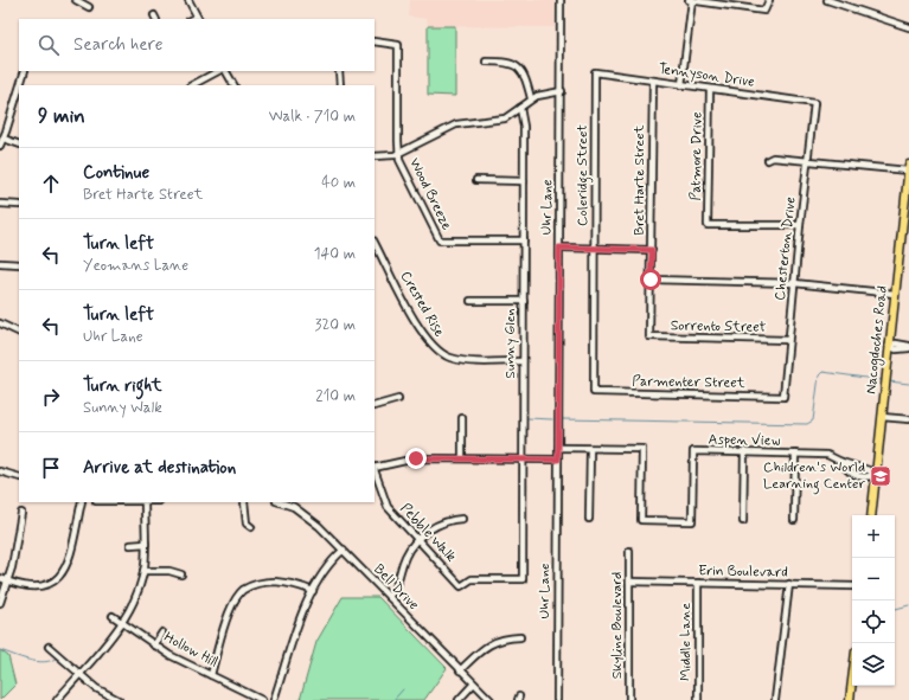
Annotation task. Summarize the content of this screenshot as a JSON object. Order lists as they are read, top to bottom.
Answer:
{
  "streets": {
    "main road": ["Nacogdoches Road"],
    "street": [
      "Tennyson Drive",
      "Patmore Drive",
      "Coleridge Street",
      "Bret Harte Street",
      "Wood Breeze",
      "Uhr Lane",
      "Chesterton Drive",
      "Crested Rise",
      "Sorrento Street",
      "Sunny Glen",
      "Parmenter Street",
      "Aspen View",
      "Pebble Walk",
      "Erin Boulevard",
      "Bell Drive",
      "Skyline Boulevard",
      "Middle Lane",
      "Hollow Hill"
    ]
  },
  "crossings": [
    ["Tennyson Drive", "Patmore Drive"],
    ["Tennyson Drive", "Coleridge Street"],
    ["Tennyson Drive", "Bret Harte Street"],
    ["Tennyson Drive", "Chesterton Drive"],
    ["Patmore Drive", "Chesterton Drive"],
    ["Coleridge Street", "Parmenter Street"],
    ["Bret Harte Street", "Sorrento Street"],
    ["Wood Breeze", "Sunny Glen"],
    ["Uhr Lane", "Aspen View"],
    ["Chesterton Drive", "Sorrento Street"],
    ["Chesterton Drive", "Parmenter Street"],
    ["Crested Rise", "Sunny Glen"],
    ["Nacogdoches Road", "Aspen View"],
    ["Sunny Glen", "Pebble Walk"],
    ["Erin Boulevard", "Skyline Boulevard"],
    ["Erin Boulevard", "Middle Lane"]
  ],
  "places": {
    "school or university": ["Children's World Learning Center"]
  },
  "page": {
    "search": "Search here",
    "heading": ["9 min", "Walk · 710 m"],
    "list": [
      ["Continue", "Bret Harte Street", "40 m"],
      ["Turn left", "Yeomans Lane", "140 m"],
      ["Turn left", "Uhr Lane", "320 m"],
      ["Turn right", "Sunny Walk", "210 m"],
      "Arrive at destination"
    ],
    "map_buttons": ["+", "−"]
  }
}
